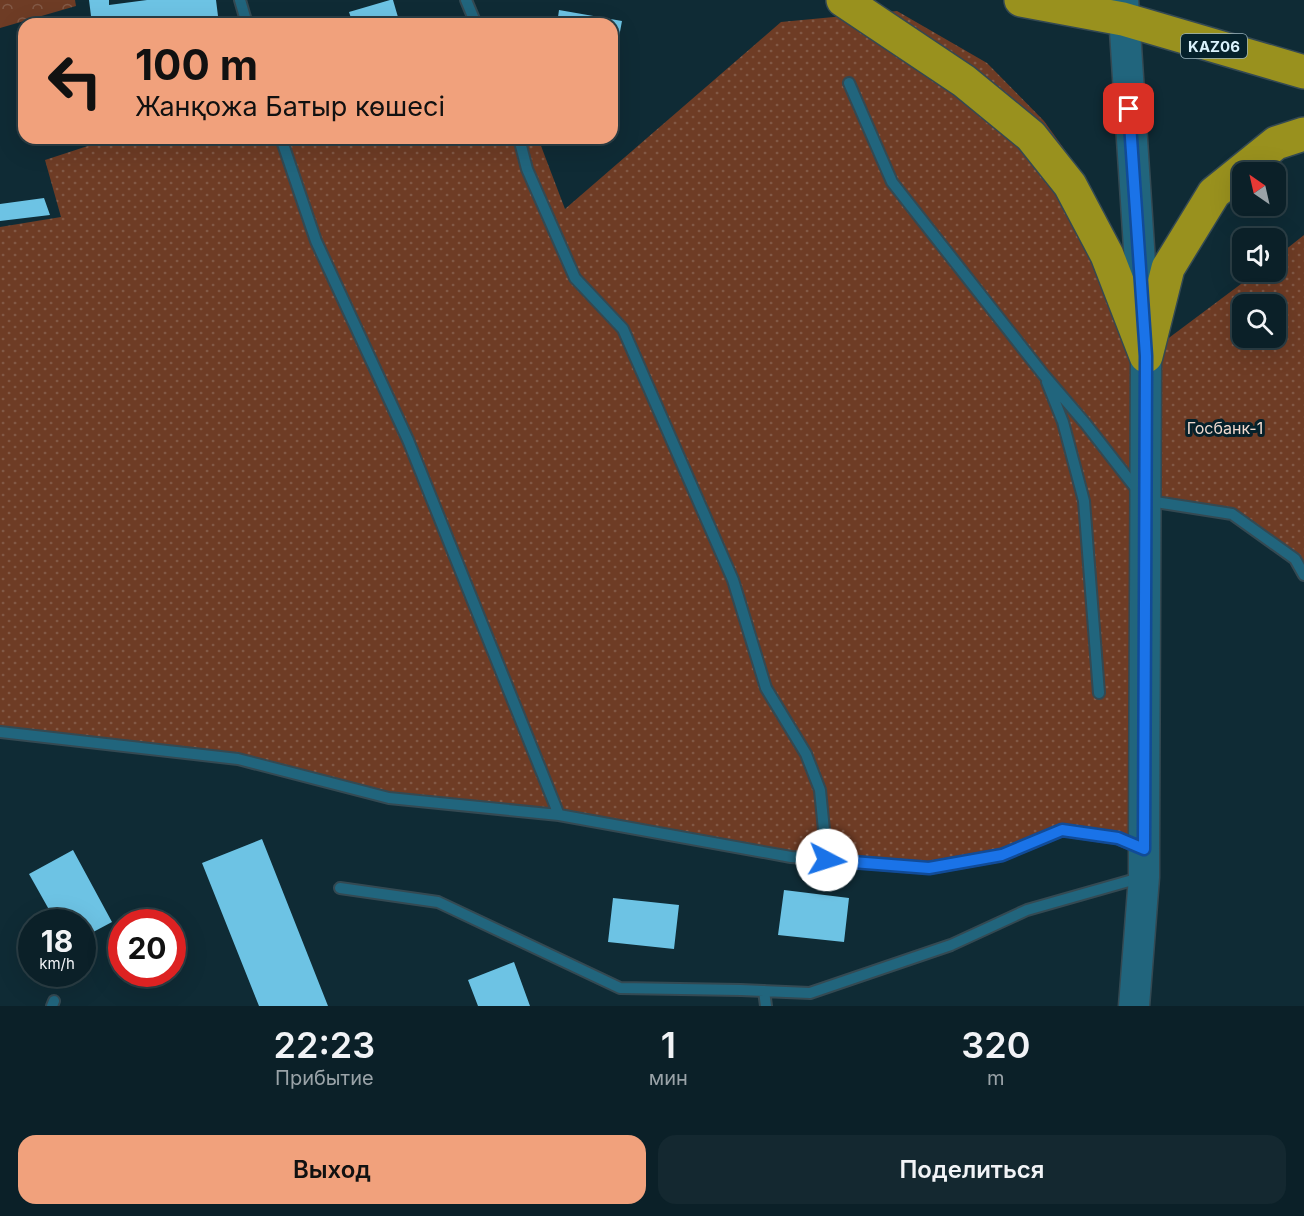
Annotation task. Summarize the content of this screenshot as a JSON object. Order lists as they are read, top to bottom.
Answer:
{
  "streets": {
    "highway": ["KАZ06"]
  },
  "parks": ["Госбанк-1"],
  "north": "top left",
  "page": {
    "turn": ["100 m", "Жанқожа Батыр көшесі"],
    "speed": "18 km/h",
    "limit": "20",
    "eta": [
      "22:23",
      "Прибытие",
      "1",
      "мин",
      "320",
      "m"
    ],
    "buttons": ["Выход", "Поделиться"]
  }
}
